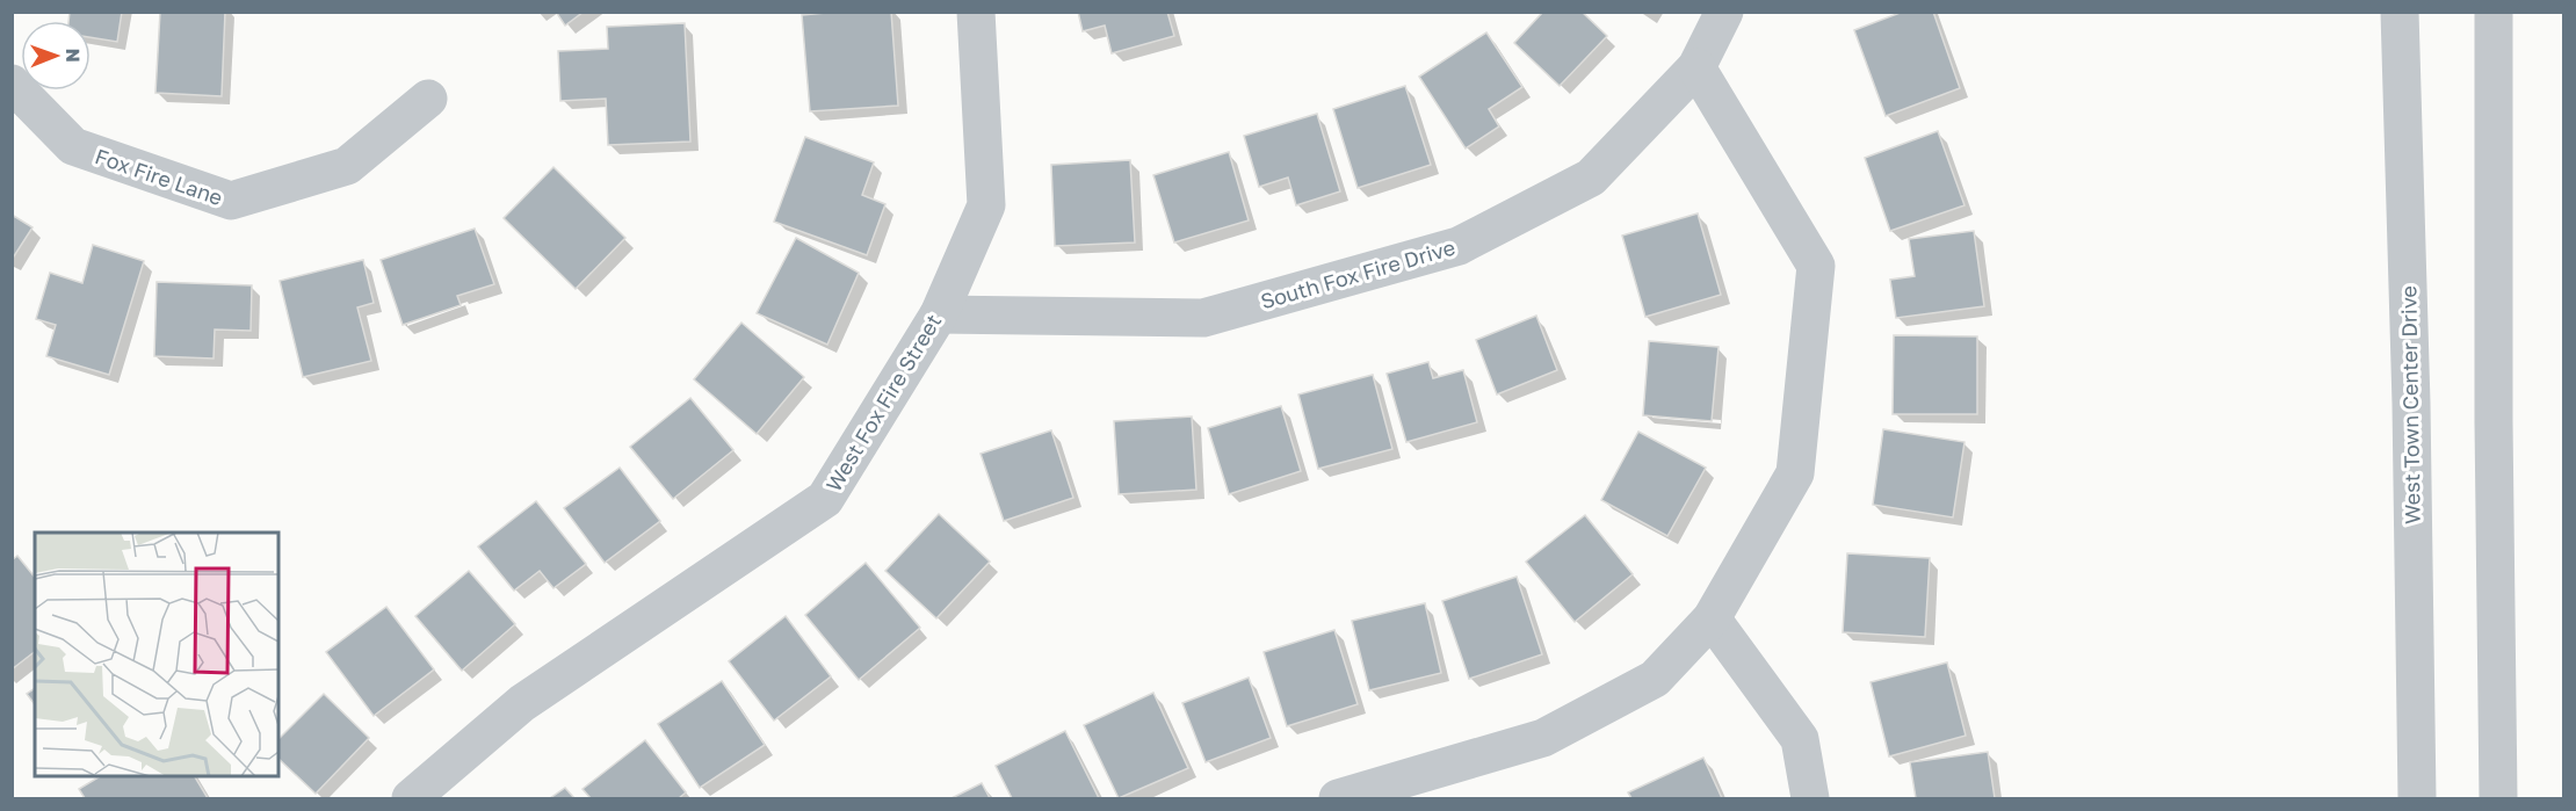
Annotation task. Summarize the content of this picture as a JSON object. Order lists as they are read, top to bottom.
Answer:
{
  "streets": {
    "street": [
      "Fox Fire Lane",
      "South Fox Fire Drive",
      "West Fox Fire Street",
      "West Town Center Drive"
    ]
  },
  "crossings": [
    ["South Fox Fire Drive", "West Fox Fire Street"]
  ],
  "north": "right"
}
